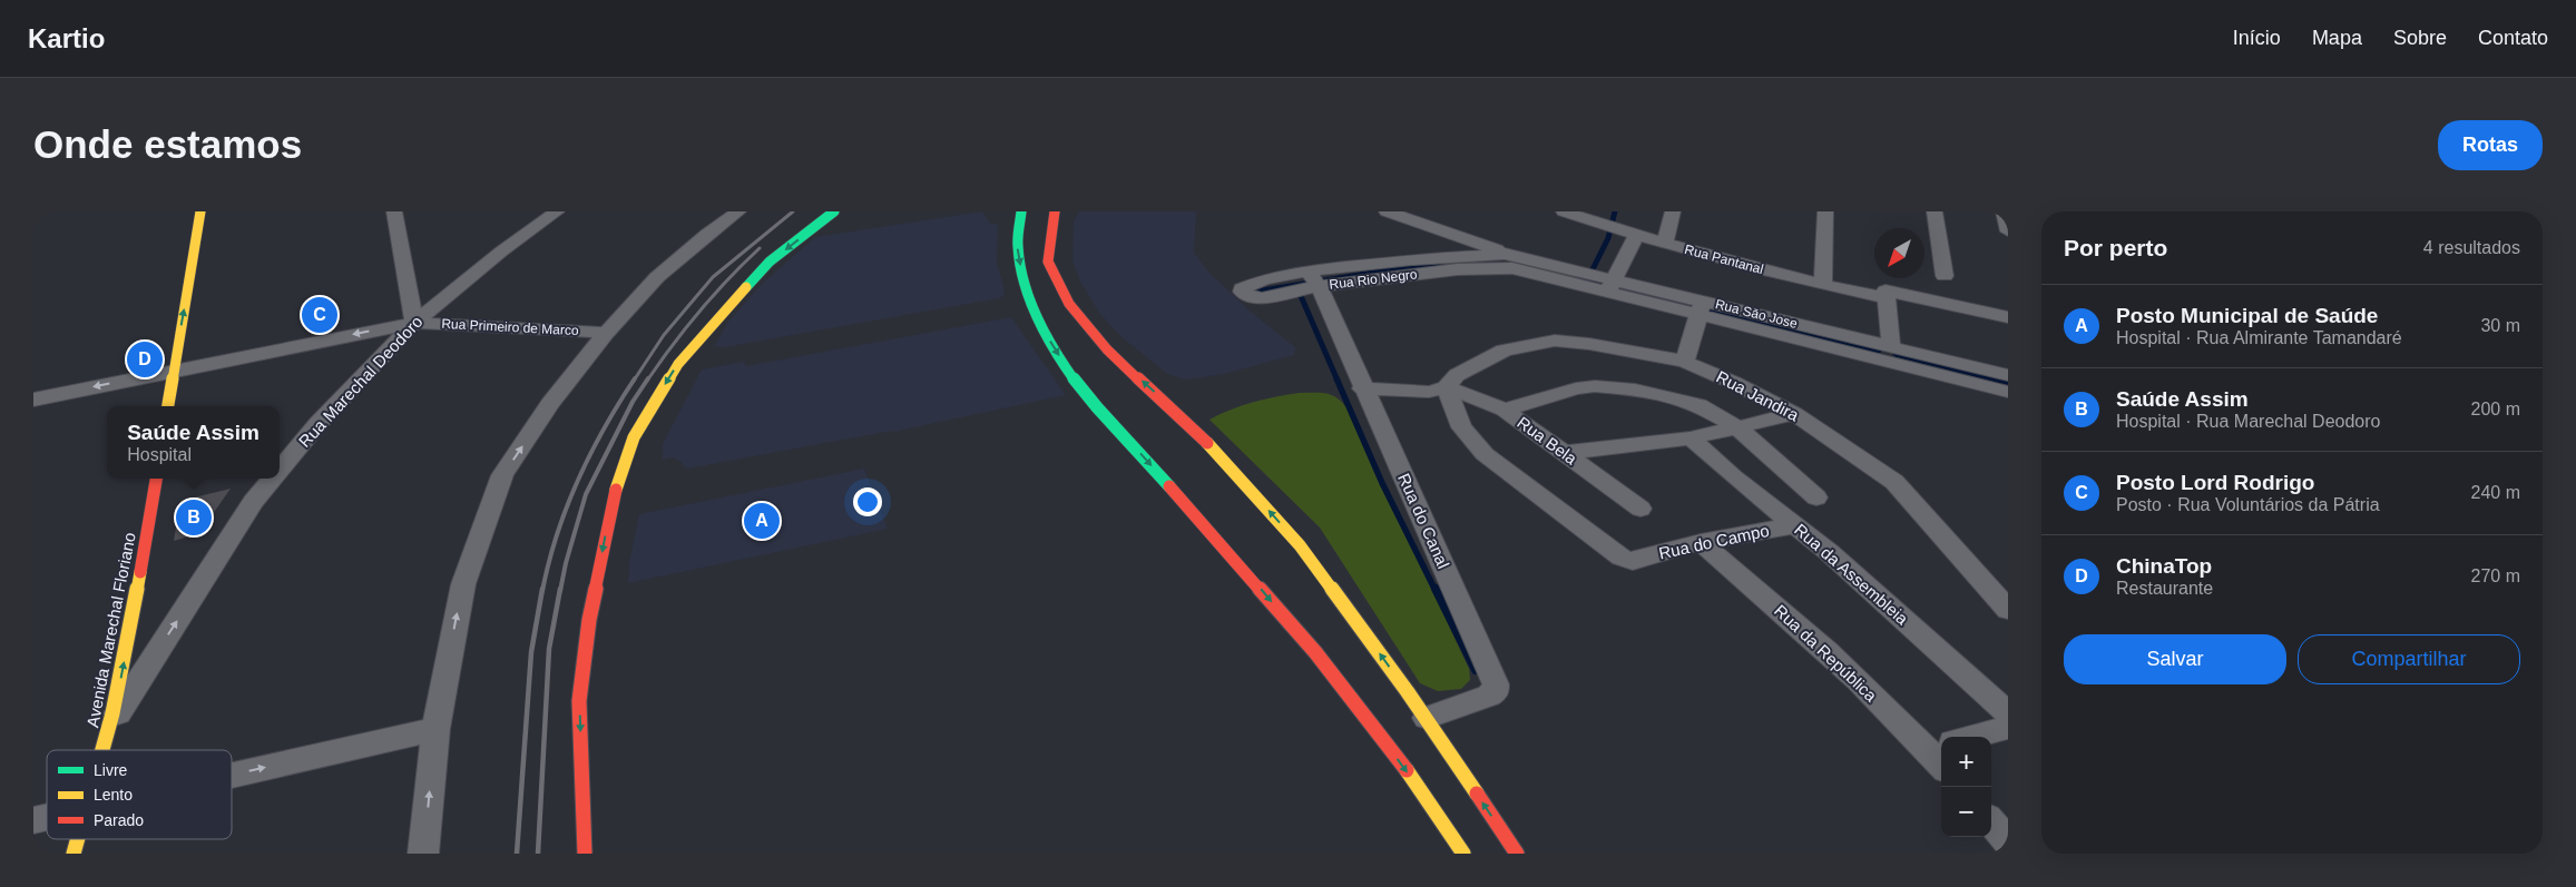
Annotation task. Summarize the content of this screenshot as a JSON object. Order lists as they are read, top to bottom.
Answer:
{
  "streets": {
    "main road": ["Avenida Marechal Floriano"],
    "street": [
      "Rua Pantanal",
      "Rua Rio Negro",
      "Rua Sāo Jose",
      "Rua Primeiro de Marco",
      "Rua Marechal Deodoro",
      "Rua Jandira",
      "Rua Bela",
      "Rua do Canal",
      "Rua do Campo",
      "Rua da Assembleia",
      "Rua da República"
    ]
  },
  "crossings": [
    ["Rua Rio Negro", "Rua Sāo Jose"],
    ["Rua Rio Negro", "Rua do Canal"],
    ["Rua Primeiro de Marco", "Rua Marechal Deodoro"],
    ["Rua Marechal Deodoro", "Avenida Marechal Floriano"],
    ["Rua Jandira", "Rua Bela"],
    ["Rua Jandira", "Rua do Campo"],
    ["Rua Bela", "Rua do Campo"],
    ["Rua do Campo", "Rua da Assembleia"],
    ["Rua do Campo", "Rua da República"]
  ],
  "one_way": ["Avenida Marechal Floriano"],
  "legend": ["Livre", "Lento", "Parado"],
  "north": "bottom left",
  "page": {
    "header": "Kartio",
    "nav": [
      "Início",
      "Mapa",
      "Sobre",
      "Contato"
    ],
    "buttons": [
      "Rotas",
      ["Salvar", "Compartilhar"]
    ],
    "title": "Onde estamos",
    "heading": ["Por perto", "4 resultados"],
    "list": [
      {
        "mark": "A",
        "name": "Posto Municipal de Saúde",
        "note": "Hospital · Rua Almirante Tamandaré",
        "value": "30 m"
      },
      {
        "mark": "B",
        "name": "Saúde Assim",
        "note": "Hospital · Rua Marechal Deodoro",
        "value": "200 m"
      },
      {
        "mark": "C",
        "name": "Posto Lord Rodrigo",
        "note": "Posto · Rua Voluntários da Pátria",
        "value": "240 m"
      },
      {
        "mark": "D",
        "name": "ChinaTop",
        "note": "Restaurante",
        "value": "270 m"
      }
    ],
    "pins": [
      "C",
      "D",
      "B",
      "A"
    ],
    "popup": ["Saúde Assim", "Hospital"],
    "map_buttons": ["+", "−"]
  }
}
